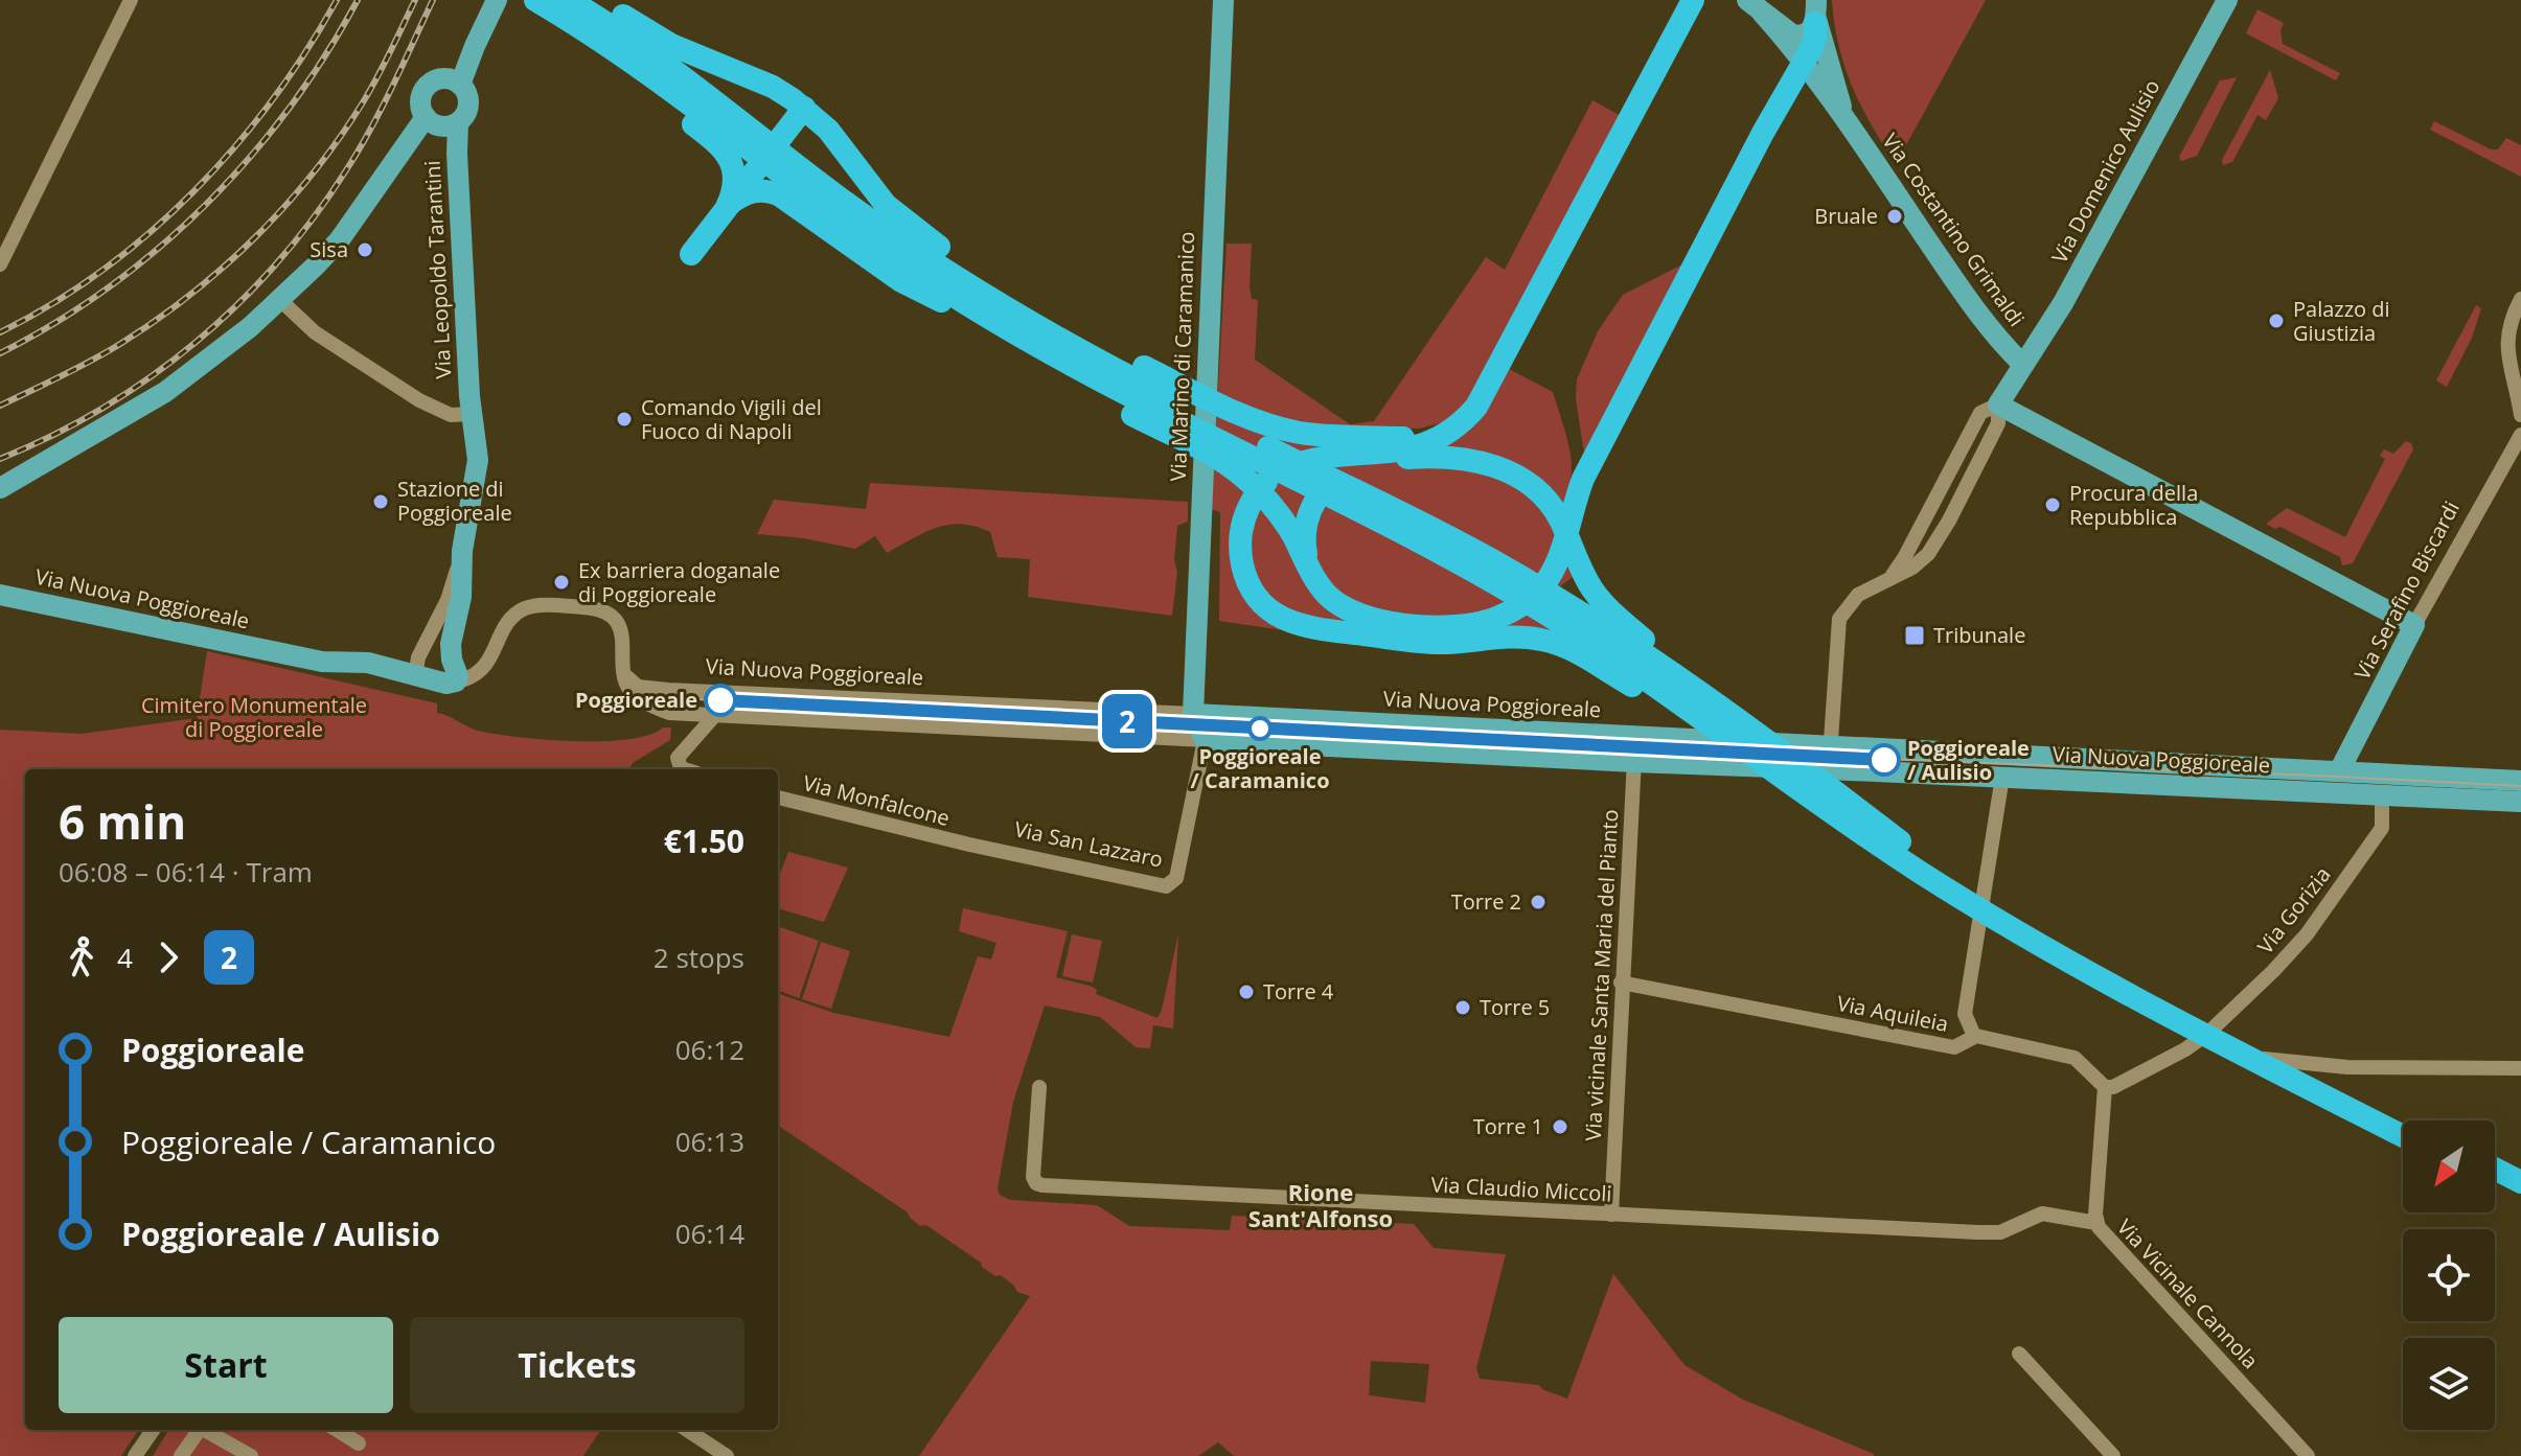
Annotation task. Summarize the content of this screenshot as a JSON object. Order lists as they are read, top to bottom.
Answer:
{
  "streets": {
    "main road": [
      "Via Domenico Aulisio",
      "Via Costantino Grimaldi",
      "Via Leopoldo Tarantini",
      "Via Marino di Caramanico",
      "Via Serafino Biscardi",
      "Via Nuova Poggioreale"
    ],
    "street": [
      "Via Monfalcone",
      "Via San Lazzaro",
      "Via Gorizia",
      "Via vicinale Santa Maria del Pianto",
      "Via Aquileia",
      "Via Claudio Miccoli",
      "Via Vicinale Cannola"
    ]
  },
  "crossings": [
    ["Via Domenico Aulisio", "Via Costantino Grimaldi"],
    ["Via Leopoldo Tarantini", "Via Nuova Poggioreale"],
    ["Via Marino di Caramanico", "Via Nuova Poggioreale"],
    ["Via Serafino Biscardi", "Via Nuova Poggioreale"],
    ["Via Nuova Poggioreale", "Via San Lazzaro"],
    ["Via Nuova Poggioreale", "Via Gorizia"],
    ["Via Nuova Poggioreale", "Via vicinale Santa Maria del Pianto"],
    ["Via Monfalcone", "Via San Lazzaro"],
    ["Via vicinale Santa Maria del Pianto", "Via Aquileia"],
    ["Via vicinale Santa Maria del Pianto", "Via Claudio Miccoli"],
    ["Via Aquileia", "Via Vicinale Cannola"],
    ["Via Claudio Miccoli", "Via Vicinale Cannola"]
  ],
  "districts": ["Rione Sant'Alfonso"],
  "parks": ["Cimitero Monumentale di Poggioreale"],
  "places": {
    "other": [
      "Bruale",
      "Sisa",
      "Palazzo di Giustizia",
      "Comando Vigili del Fuoco di Napoli",
      "Stazione di Poggioreale",
      "Procura della Repubblica",
      "Ex barriera doganale di Poggioreale",
      "Poggioreale",
      "Poggioreale / Caramanico",
      "Poggioreale / Aulisio",
      "Torre 2",
      "Torre 4",
      "Torre 5",
      "Torre 1"
    ],
    "transit": ["Tribunale"]
  },
  "lines": ["tram line 2"],
  "north": "bottom left",
  "page": {
    "on_map": "2",
    "heading": ["6 min", "06:08 – 06:14 · Tram", "€1.50"],
    "legs": ["4", "2", "2 stops"],
    "list": [
      {
        "name": "Poggioreale",
        "value": "06:12"
      },
      {
        "name": "Poggioreale / Caramanico",
        "value": "06:13"
      },
      {
        "name": "Poggioreale / Aulisio",
        "value": "06:14"
      }
    ],
    "buttons": ["Start", "Tickets"]
  }
}
